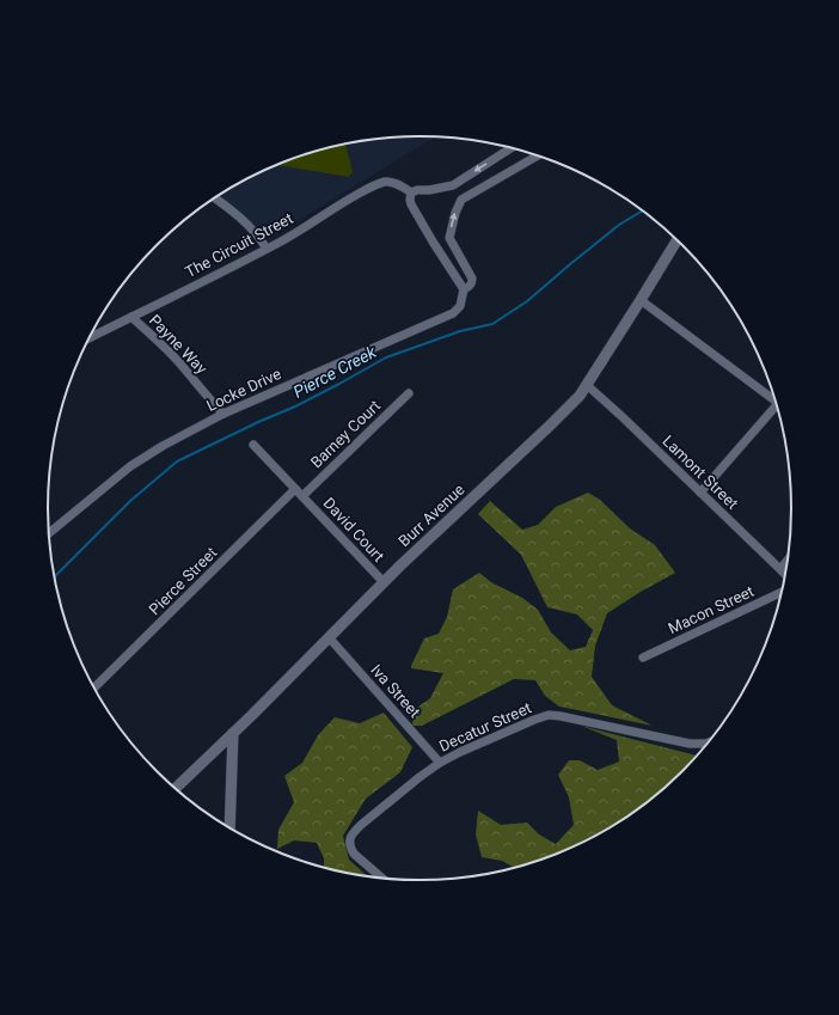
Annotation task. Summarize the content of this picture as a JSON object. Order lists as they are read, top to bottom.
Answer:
{
  "streets": {
    "street": [
      "The Circuit Street",
      "Payne Way",
      "Locke Drive",
      "Barney Court",
      "Lamont Street",
      "Burr Avenue",
      "David Court",
      "Pierce Street",
      "Macon Street",
      "Iva Street",
      "Decatur Street"
    ]
  },
  "crossings": [
    ["The Circuit Street", "Payne Way"],
    ["Payne Way", "Locke Drive"],
    ["Barney Court", "David Court"],
    ["Lamont Street", "Burr Avenue"],
    ["Burr Avenue", "David Court"],
    ["Burr Avenue", "Iva Street"],
    ["Iva Street", "Decatur Street"]
  ],
  "water": ["Pierce Creek"]
}
